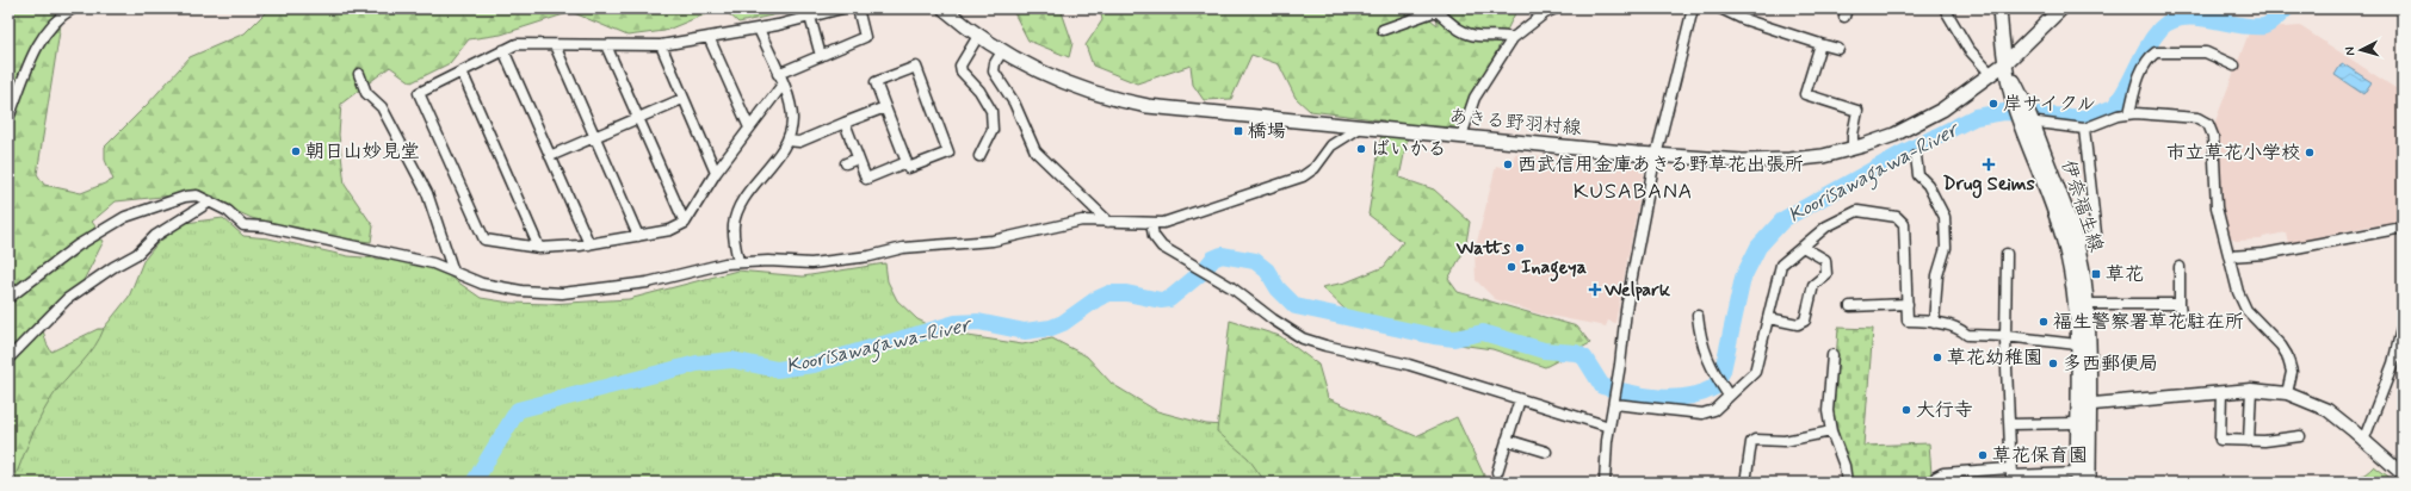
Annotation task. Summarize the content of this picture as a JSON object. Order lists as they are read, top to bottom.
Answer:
{
  "streets": {
    "main road": ["あきる野羽村線", "伊奈福生線"]
  },
  "crossings": [
    ["あきる野羽村線", "伊奈福生線"]
  ],
  "districts": ["KUSABANA"],
  "water": ["Koorisawagawa-River"],
  "places": {
    "other": [
      "岸サイクル",
      "ばいかる",
      "朝日山妙見堂",
      "市立草花小学校",
      "西武信用金庫あきる野草花出張所",
      "Watts",
      "Inageya",
      "福生警察署草花駐在所",
      "草花幼稚園",
      "多西郵便局",
      "大行寺",
      "草花保育園"
    ],
    "transit": ["橋場", "草花"],
    "health": ["Drug Seims", "Welpark"]
  },
  "north": "left"
}
